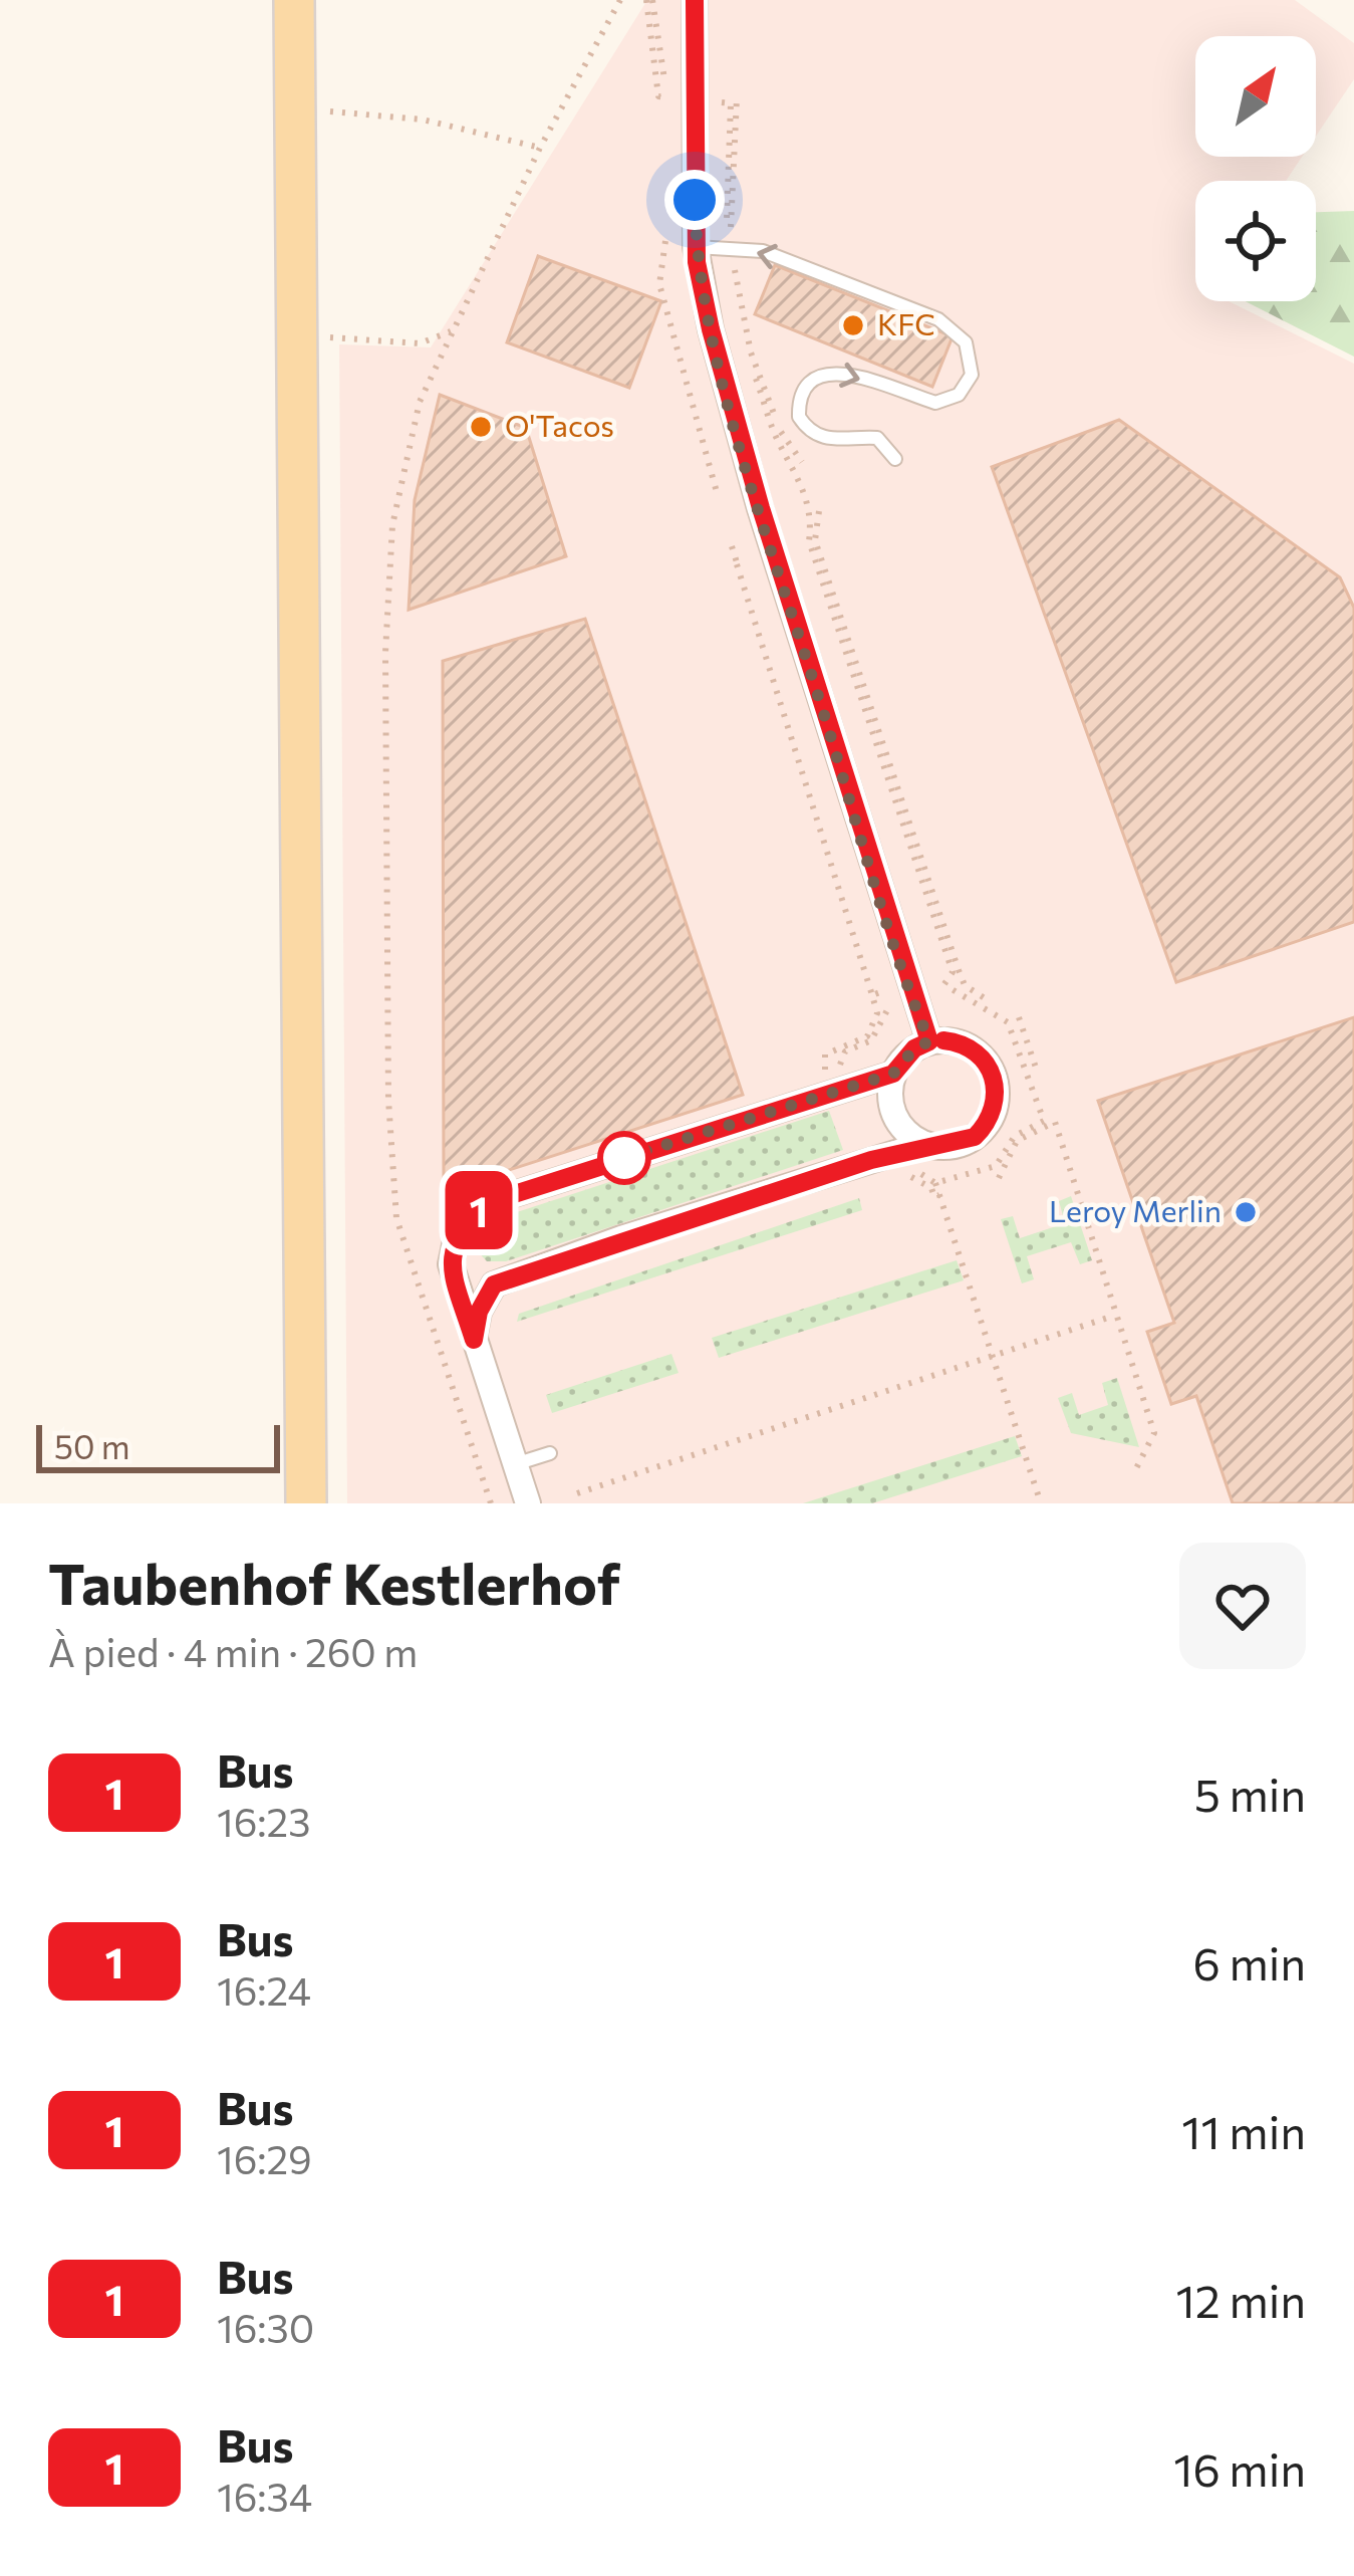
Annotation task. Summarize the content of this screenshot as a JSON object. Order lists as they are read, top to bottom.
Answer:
{
  "places": ["KFC", "O'Tacos", "Leroy Merlin"],
  "lines": ["bus line 1"],
  "scale_bar": "50 m",
  "north": "top right",
  "page": {
    "on_map": "1",
    "scale": "50 m",
    "heading": ["Taubenhof Kestlerhof", "À pied · 4 min · 260 m"],
    "list": [
      {
        "mark": "1",
        "name": "Bus",
        "note": "16:23",
        "value": "5 min"
      },
      {
        "mark": "1",
        "name": "Bus",
        "note": "16:24",
        "value": "6 min"
      },
      {
        "mark": "1",
        "name": "Bus",
        "note": "16:29",
        "value": "11 min"
      },
      {
        "mark": "1",
        "name": "Bus",
        "note": "16:30",
        "value": "12 min"
      },
      {
        "mark": "1",
        "name": "Bus",
        "note": "16:34",
        "value": "16 min"
      }
    ]
  }
}
